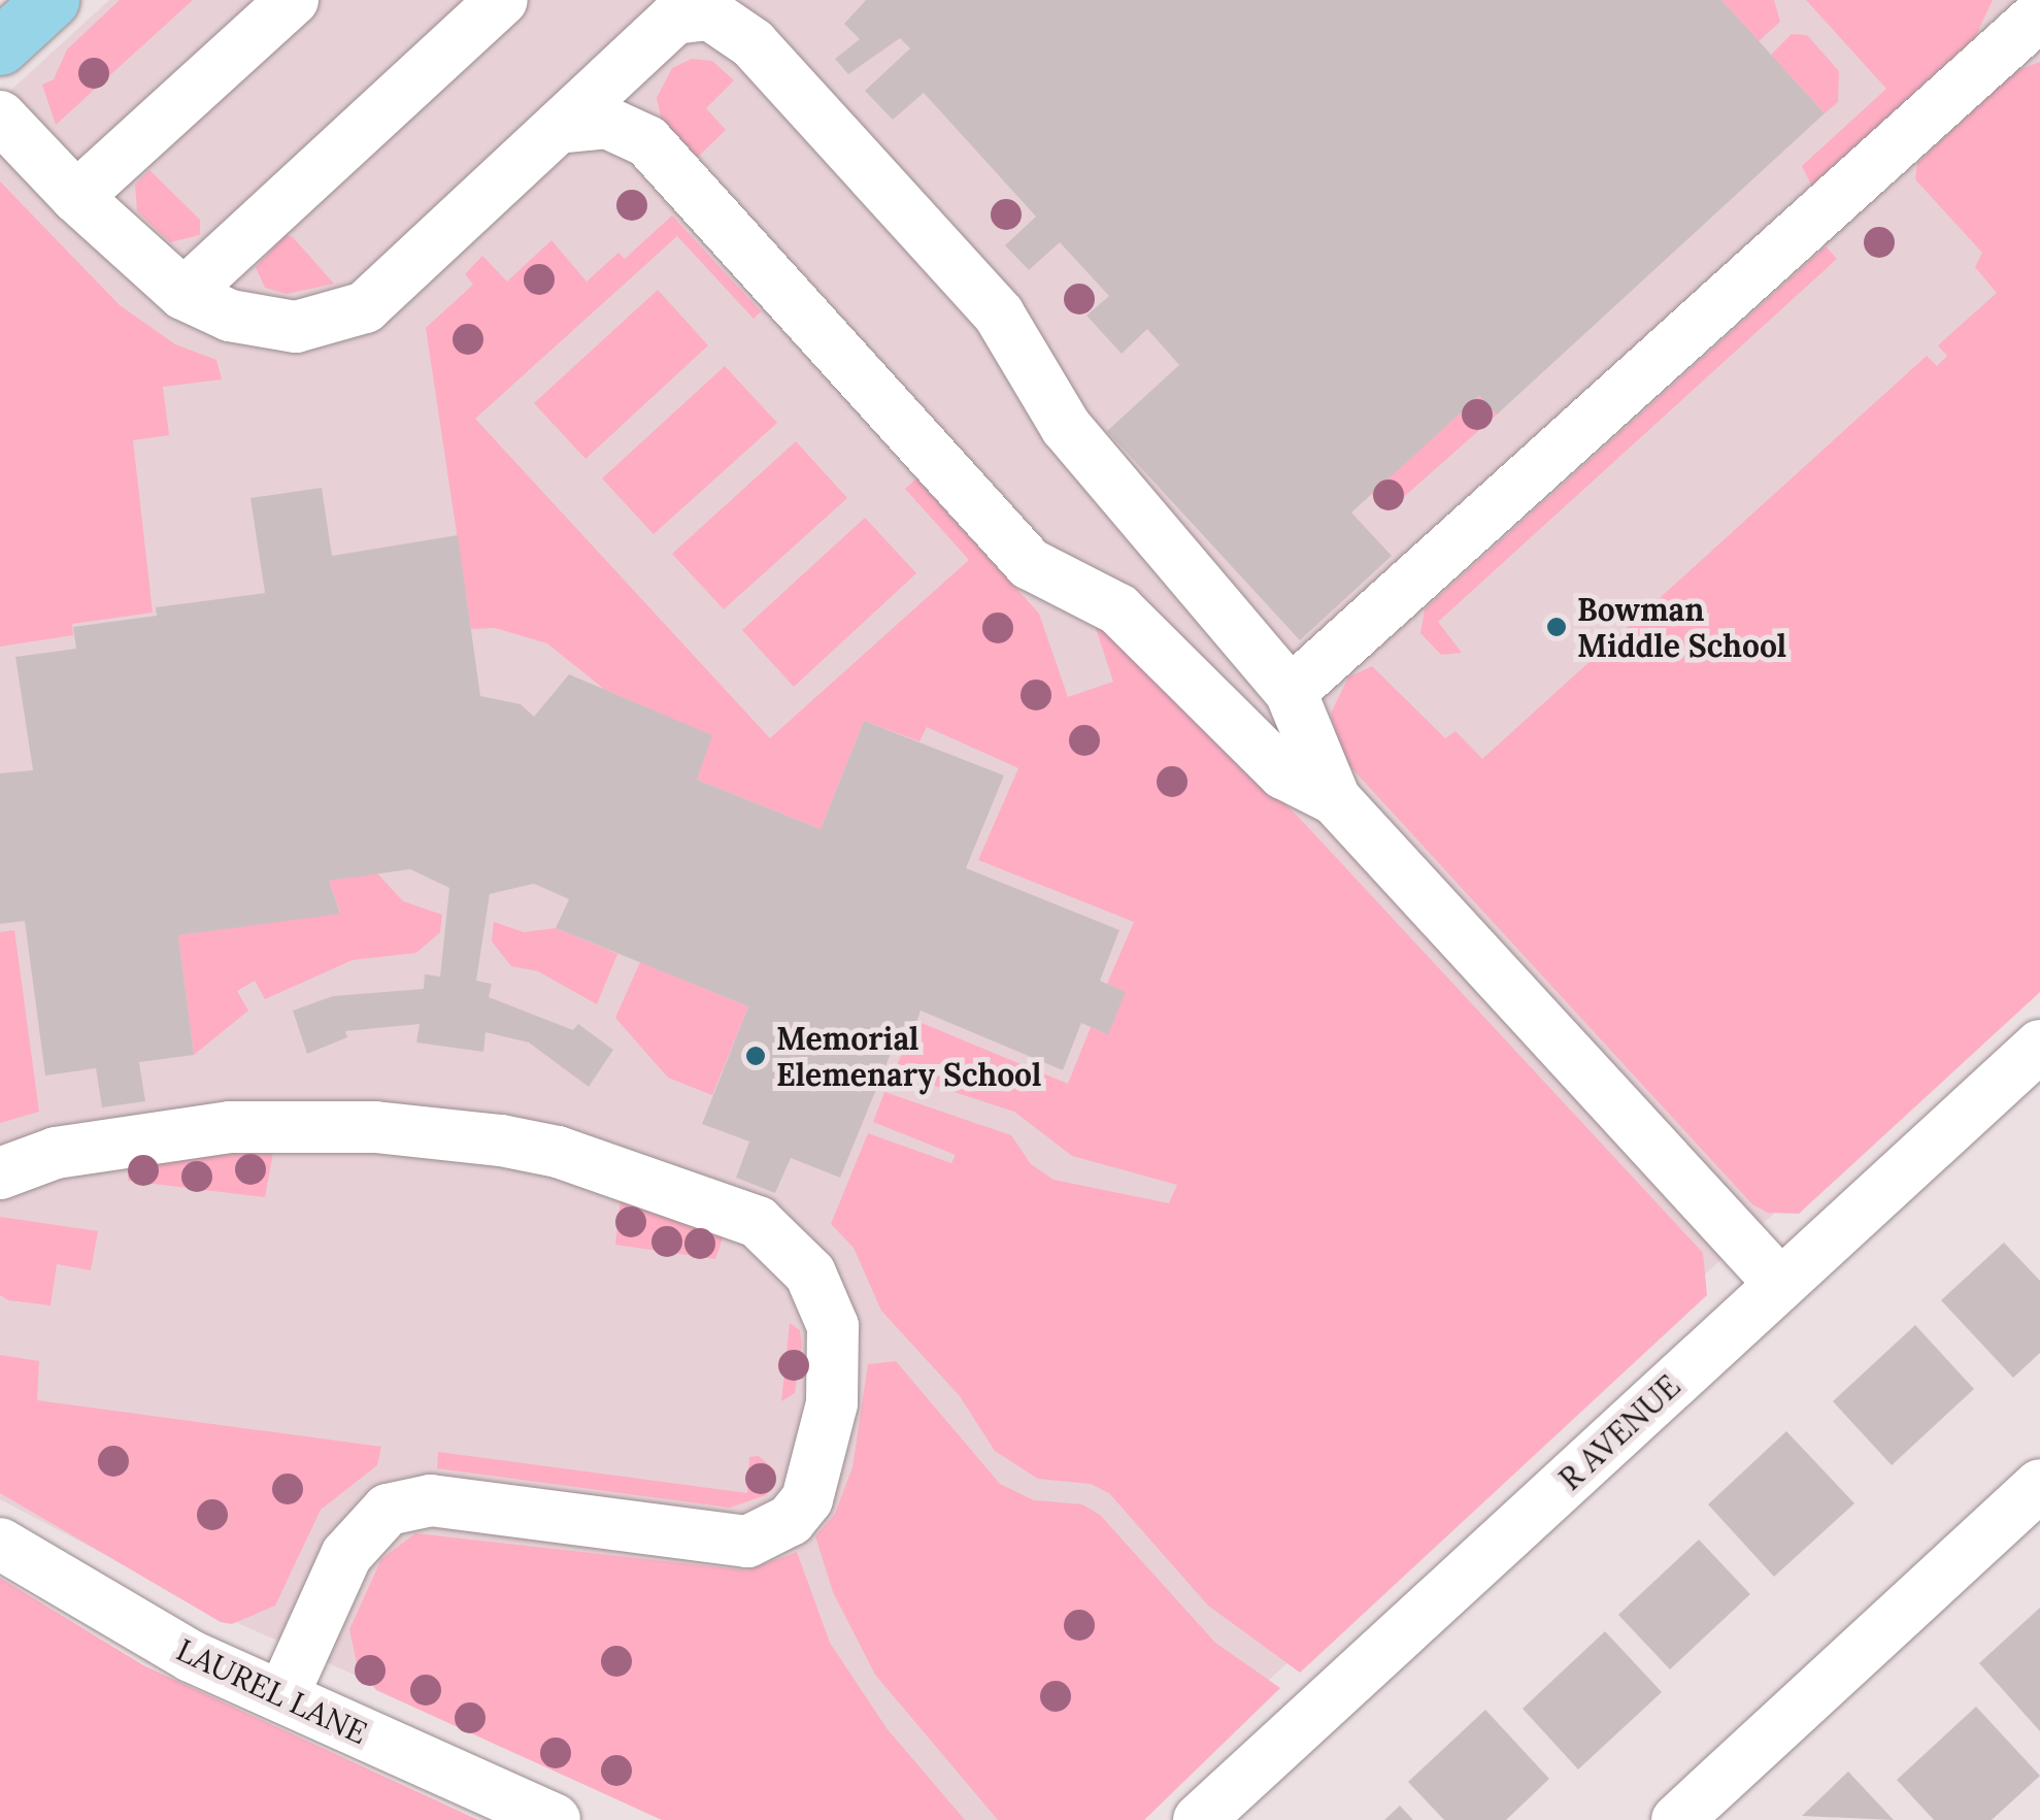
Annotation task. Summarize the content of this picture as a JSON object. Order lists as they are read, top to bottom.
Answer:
{
  "streets": {
    "street": ["R AVENUE", "LAUREL LANE"]
  },
  "places": ["Bowman Middle School", "Memorial Elemenary School"]
}
